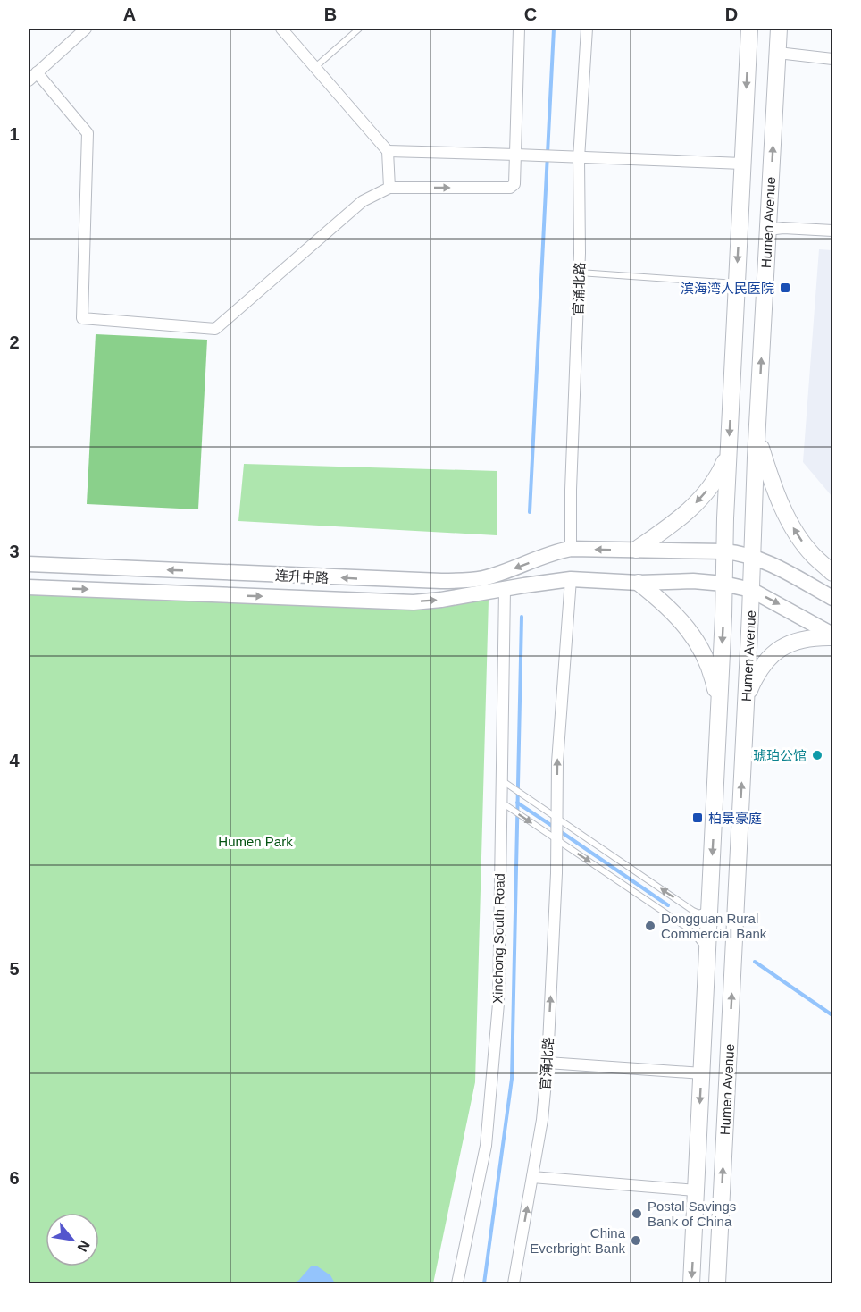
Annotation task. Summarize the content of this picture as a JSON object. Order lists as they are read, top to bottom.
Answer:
{
  "streets": {
    "main road": ["Humen Avenue", "连升中路"],
    "street": ["官涌北路", "Xinchong South Road"]
  },
  "crossings": [
    ["Humen Avenue", "连升中路"],
    ["官涌北路", "连升中路"],
    ["连升中路", "Xinchong South Road"]
  ],
  "parks": ["Humen Park"],
  "places": {
    "transit": ["滨海湾人民医院", "柏景豪庭"],
    "other": [
      "琥珀公馆",
      "Dongguan Rural Commercial Bank",
      "Postal Savings Bank of China",
      "China Everbright Bank"
    ]
  },
  "north": "bottom right",
  "grid": {
    "columns": [
      "A",
      "B",
      "C",
      "D"
    ],
    "rows": [
      "1",
      "2",
      "3",
      "4",
      "5",
      "6"
    ]
  }
}
